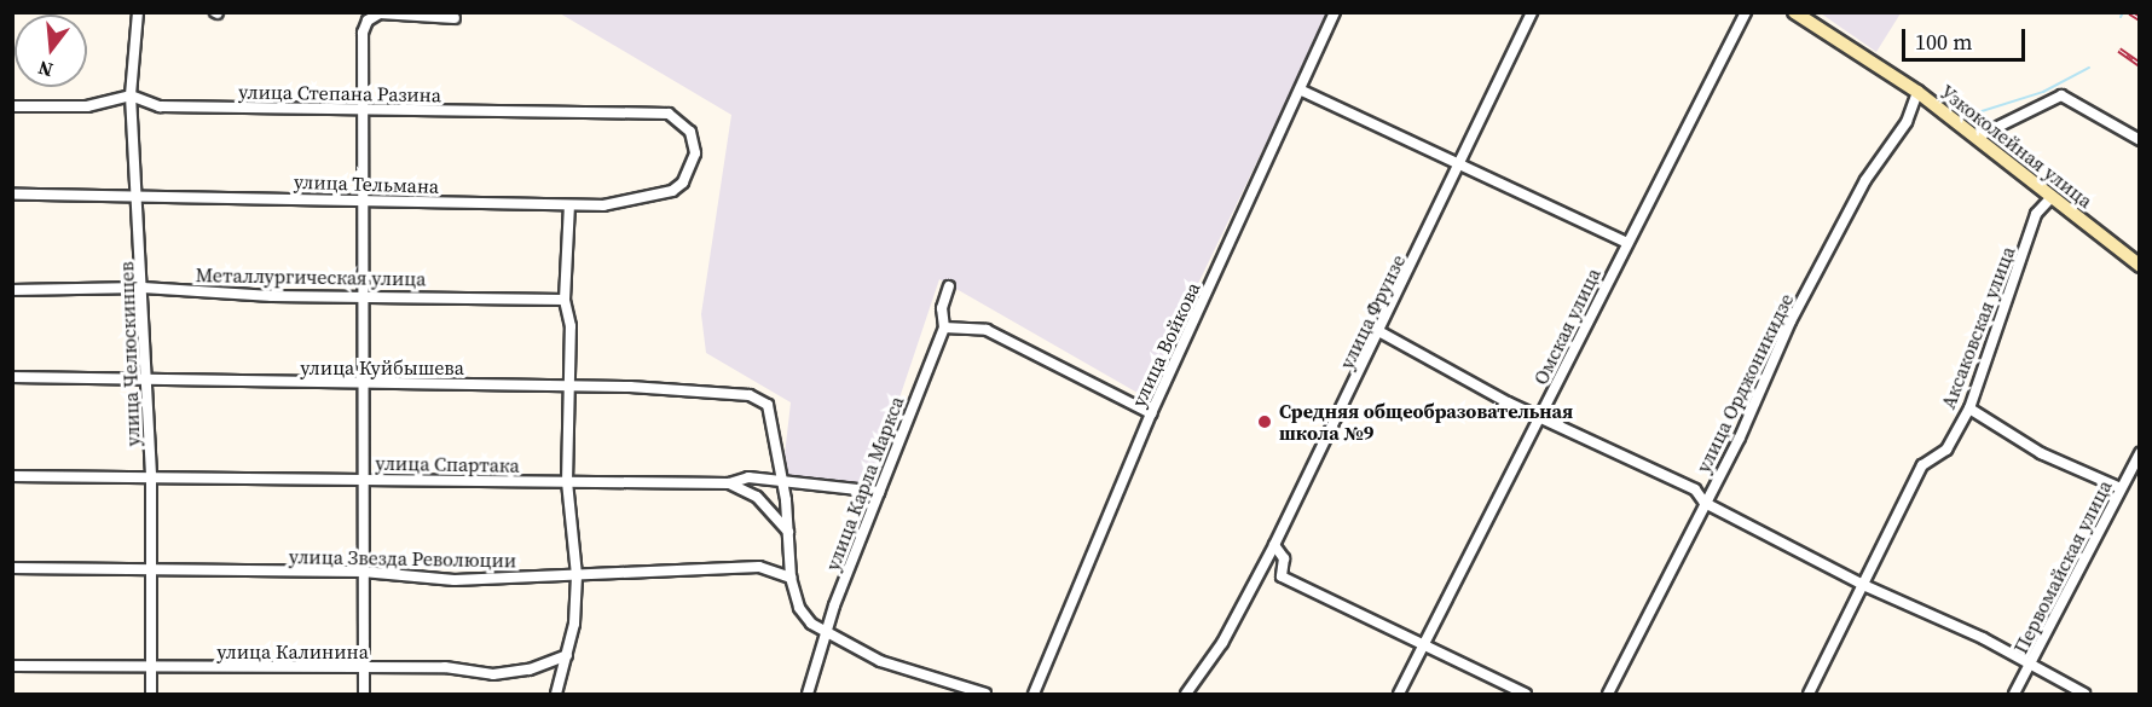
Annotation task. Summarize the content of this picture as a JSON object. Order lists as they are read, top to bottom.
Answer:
{
  "streets": {
    "street": [
      "улица Степана Разина",
      "Узкоколейная улица",
      "улица Тельмана",
      "Металлургическая улица",
      "улица Фрунзе",
      "Омская улица",
      "Аксаковская улица",
      "улица Войкова",
      "улица Челюскинцев",
      "улица Куйбышева",
      "улица Орджоникидзе",
      "улица Спартака",
      "улица Карла Маркса",
      "улица Звезда Революции",
      "Первомайская улица",
      "улица Калинина"
    ]
  },
  "crossings": [
    ["улица Степана Разина", "улица Тельмана"],
    ["улица Степана Разина", "улица Челюскинцев"],
    ["Узкоколейная улица", "Аксаковская улица"],
    ["Узкоколейная улица", "улица Орджоникидзе"],
    ["улица Тельмана", "улица Челюскинцев"],
    ["Металлургическая улица", "улица Челюскинцев"],
    ["улица Челюскинцев", "улица Куйбышева"],
    ["улица Челюскинцев", "улица Спартака"],
    ["улица Челюскинцев", "улица Звезда Революции"],
    ["улица Челюскинцев", "улица Калинина"],
    ["улица Куйбышева", "улица Спартака"],
    ["улица Спартака", "улица Карла Маркса"]
  ],
  "places": ["Средняя общеобразовательная школа №9"],
  "scale_bar": "100 m",
  "north": "bottom"
}
